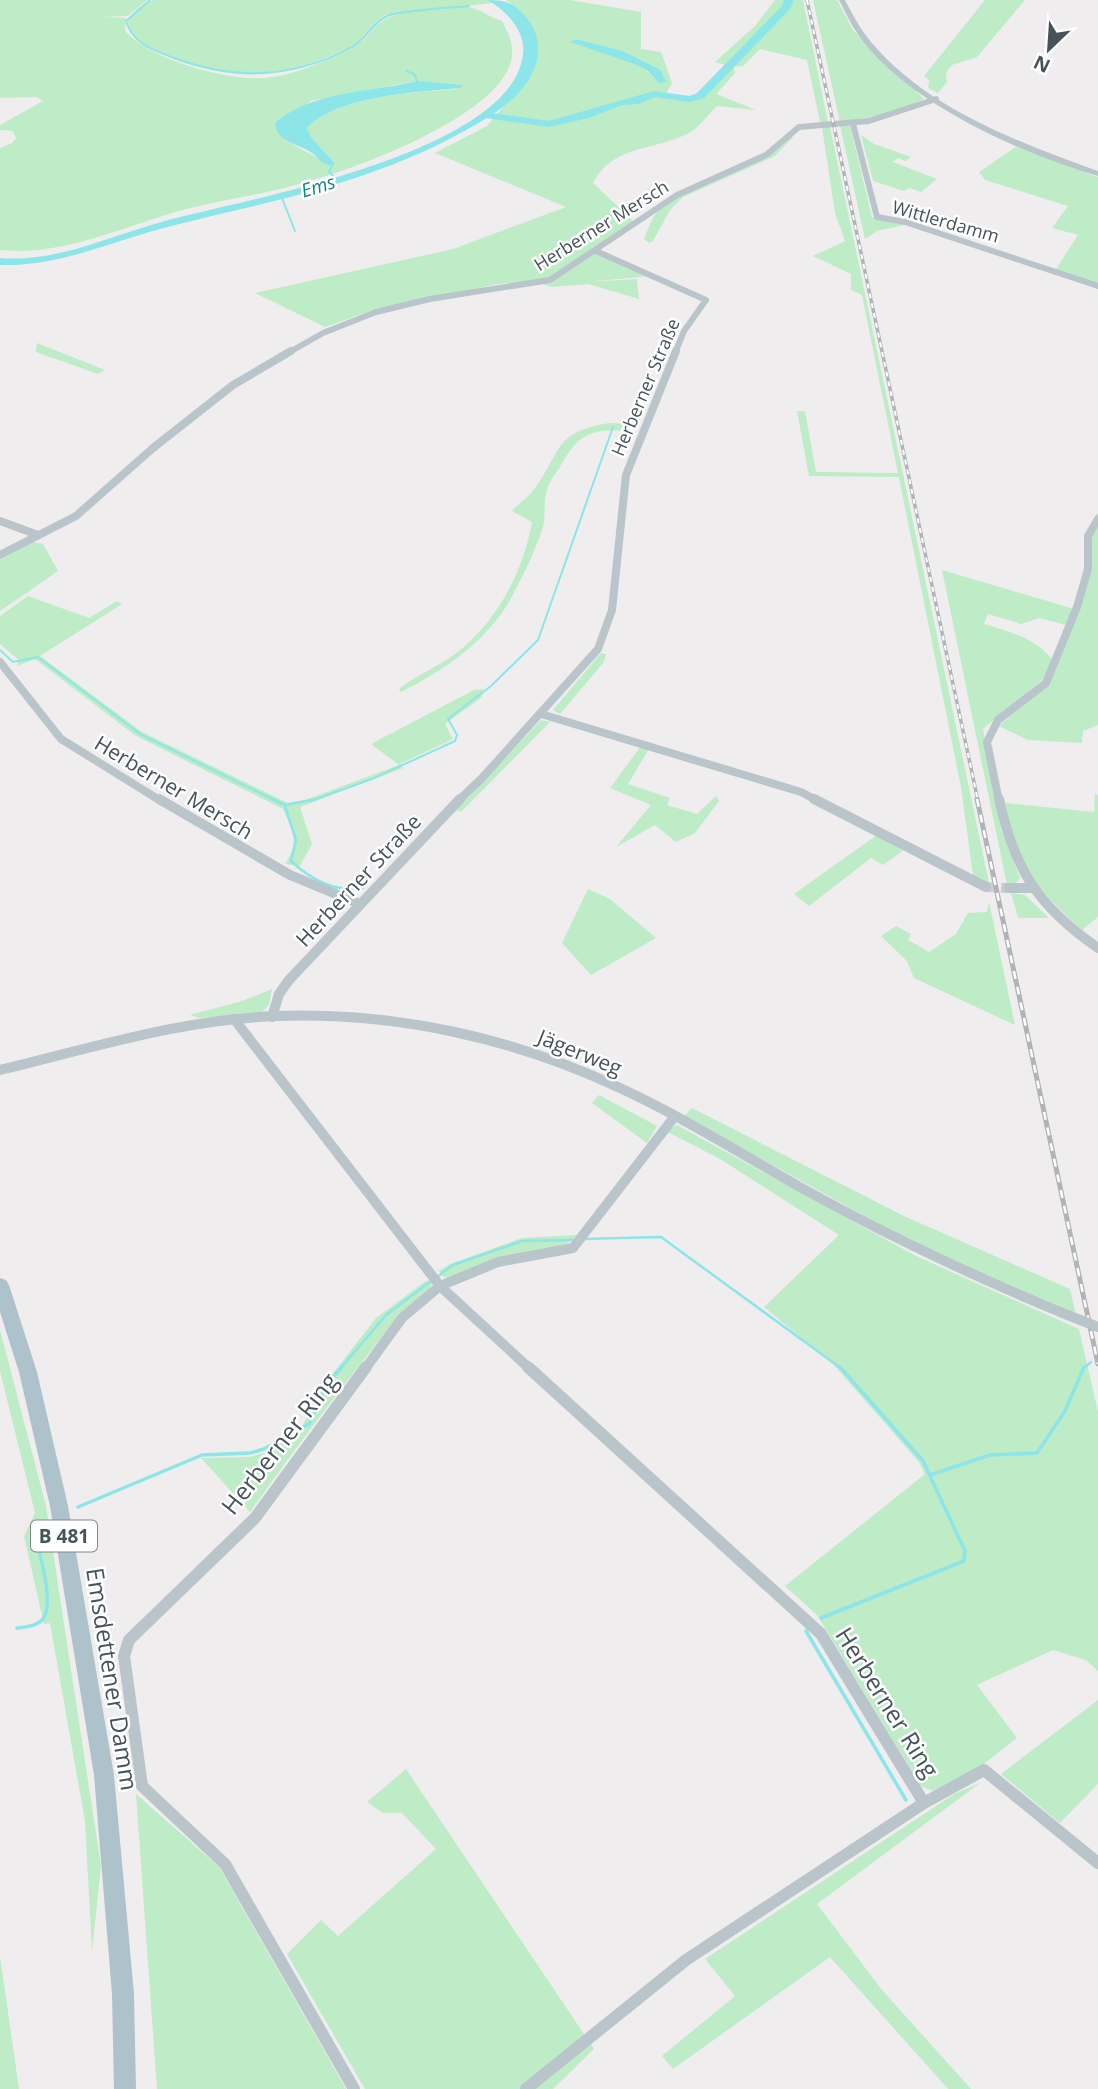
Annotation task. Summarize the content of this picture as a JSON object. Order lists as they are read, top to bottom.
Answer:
{
  "streets": {
    "main road": ["B 481", "Emsdettener Damm"],
    "street": [
      "Wittlerdamm",
      "Herberner Mersch",
      "Herberner Straße",
      "Jägerweg",
      "Herberner Ring"
    ]
  },
  "crossings": [
    ["Wittlerdamm", "Herberner Mersch"],
    ["Herberner Mersch", "Herberner Straße"],
    ["Herberner Straße", "Jägerweg"],
    ["Jägerweg", "Herberner Ring"]
  ],
  "water": ["Ems"],
  "north": "bottom left"
}
